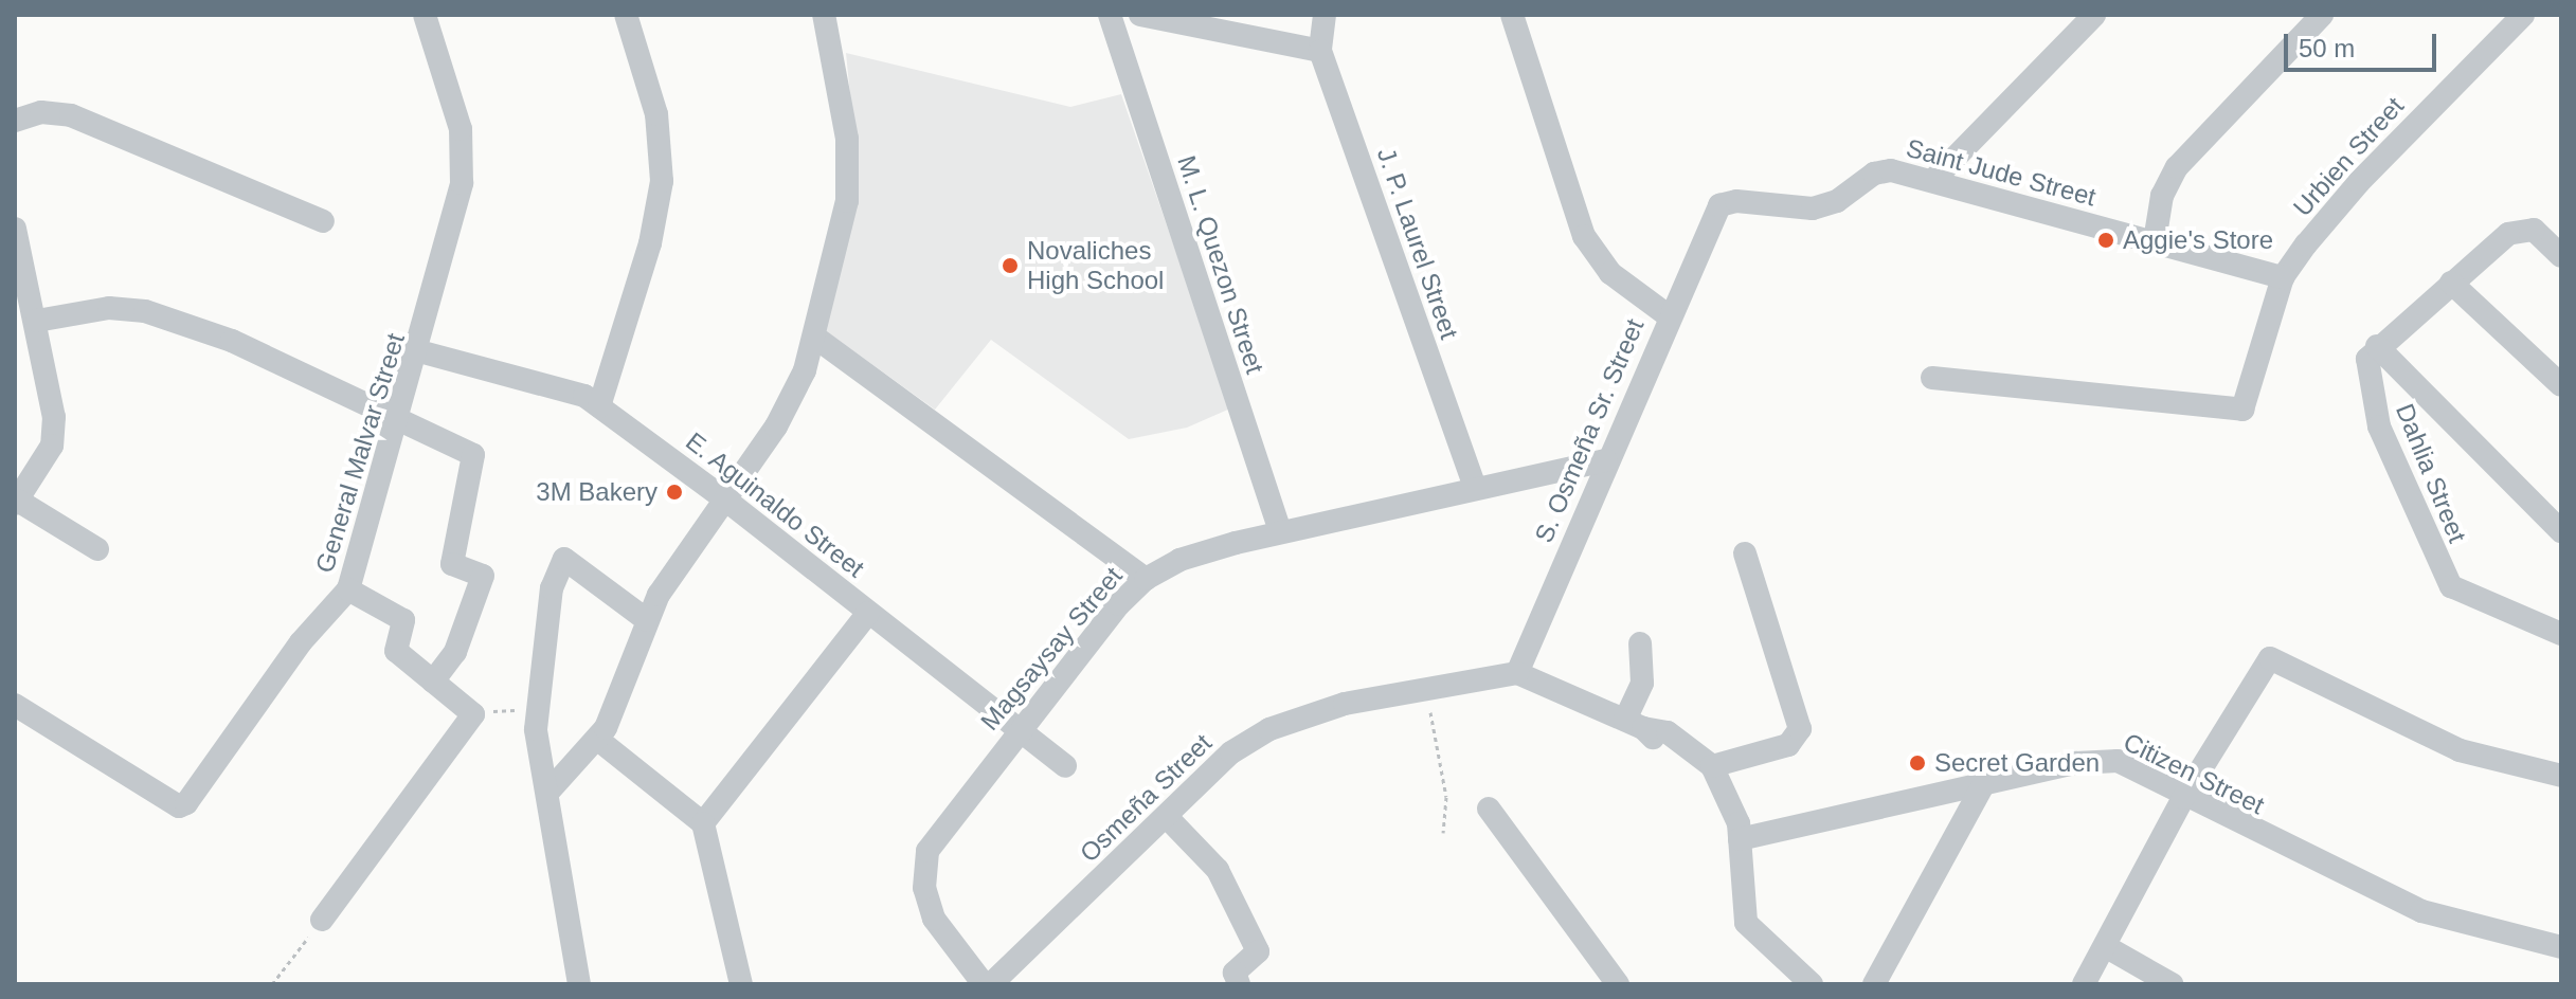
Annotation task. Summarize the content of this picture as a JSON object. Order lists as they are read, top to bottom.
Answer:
{
  "streets": {
    "street": [
      "Urbien Street",
      "Saint Jude Street",
      "J. P. Laurel Street",
      "M. L. Quezon Street",
      "S. Osmeña Sr. Street",
      "General Malvar Street",
      "Dahlia Street",
      "E. Aguinaldo Street",
      "Magsaysay Street",
      "Citizen Street",
      "Osmeña Street"
    ]
  },
  "crossings": [
    ["Urbien Street", "Saint Jude Street"],
    ["Saint Jude Street", "S. Osmeña Sr. Street"],
    ["J. P. Laurel Street", "Magsaysay Street"],
    ["M. L. Quezon Street", "Magsaysay Street"],
    ["S. Osmeña Sr. Street", "Magsaysay Street"],
    ["S. Osmeña Sr. Street", "Osmeña Street"],
    ["General Malvar Street", "E. Aguinaldo Street"],
    ["E. Aguinaldo Street", "Magsaysay Street"]
  ],
  "places": [
    "Aggie's Store",
    "Novaliches High School",
    "3M Bakery",
    "Secret Garden"
  ],
  "scale_bar": "50 m"
}
